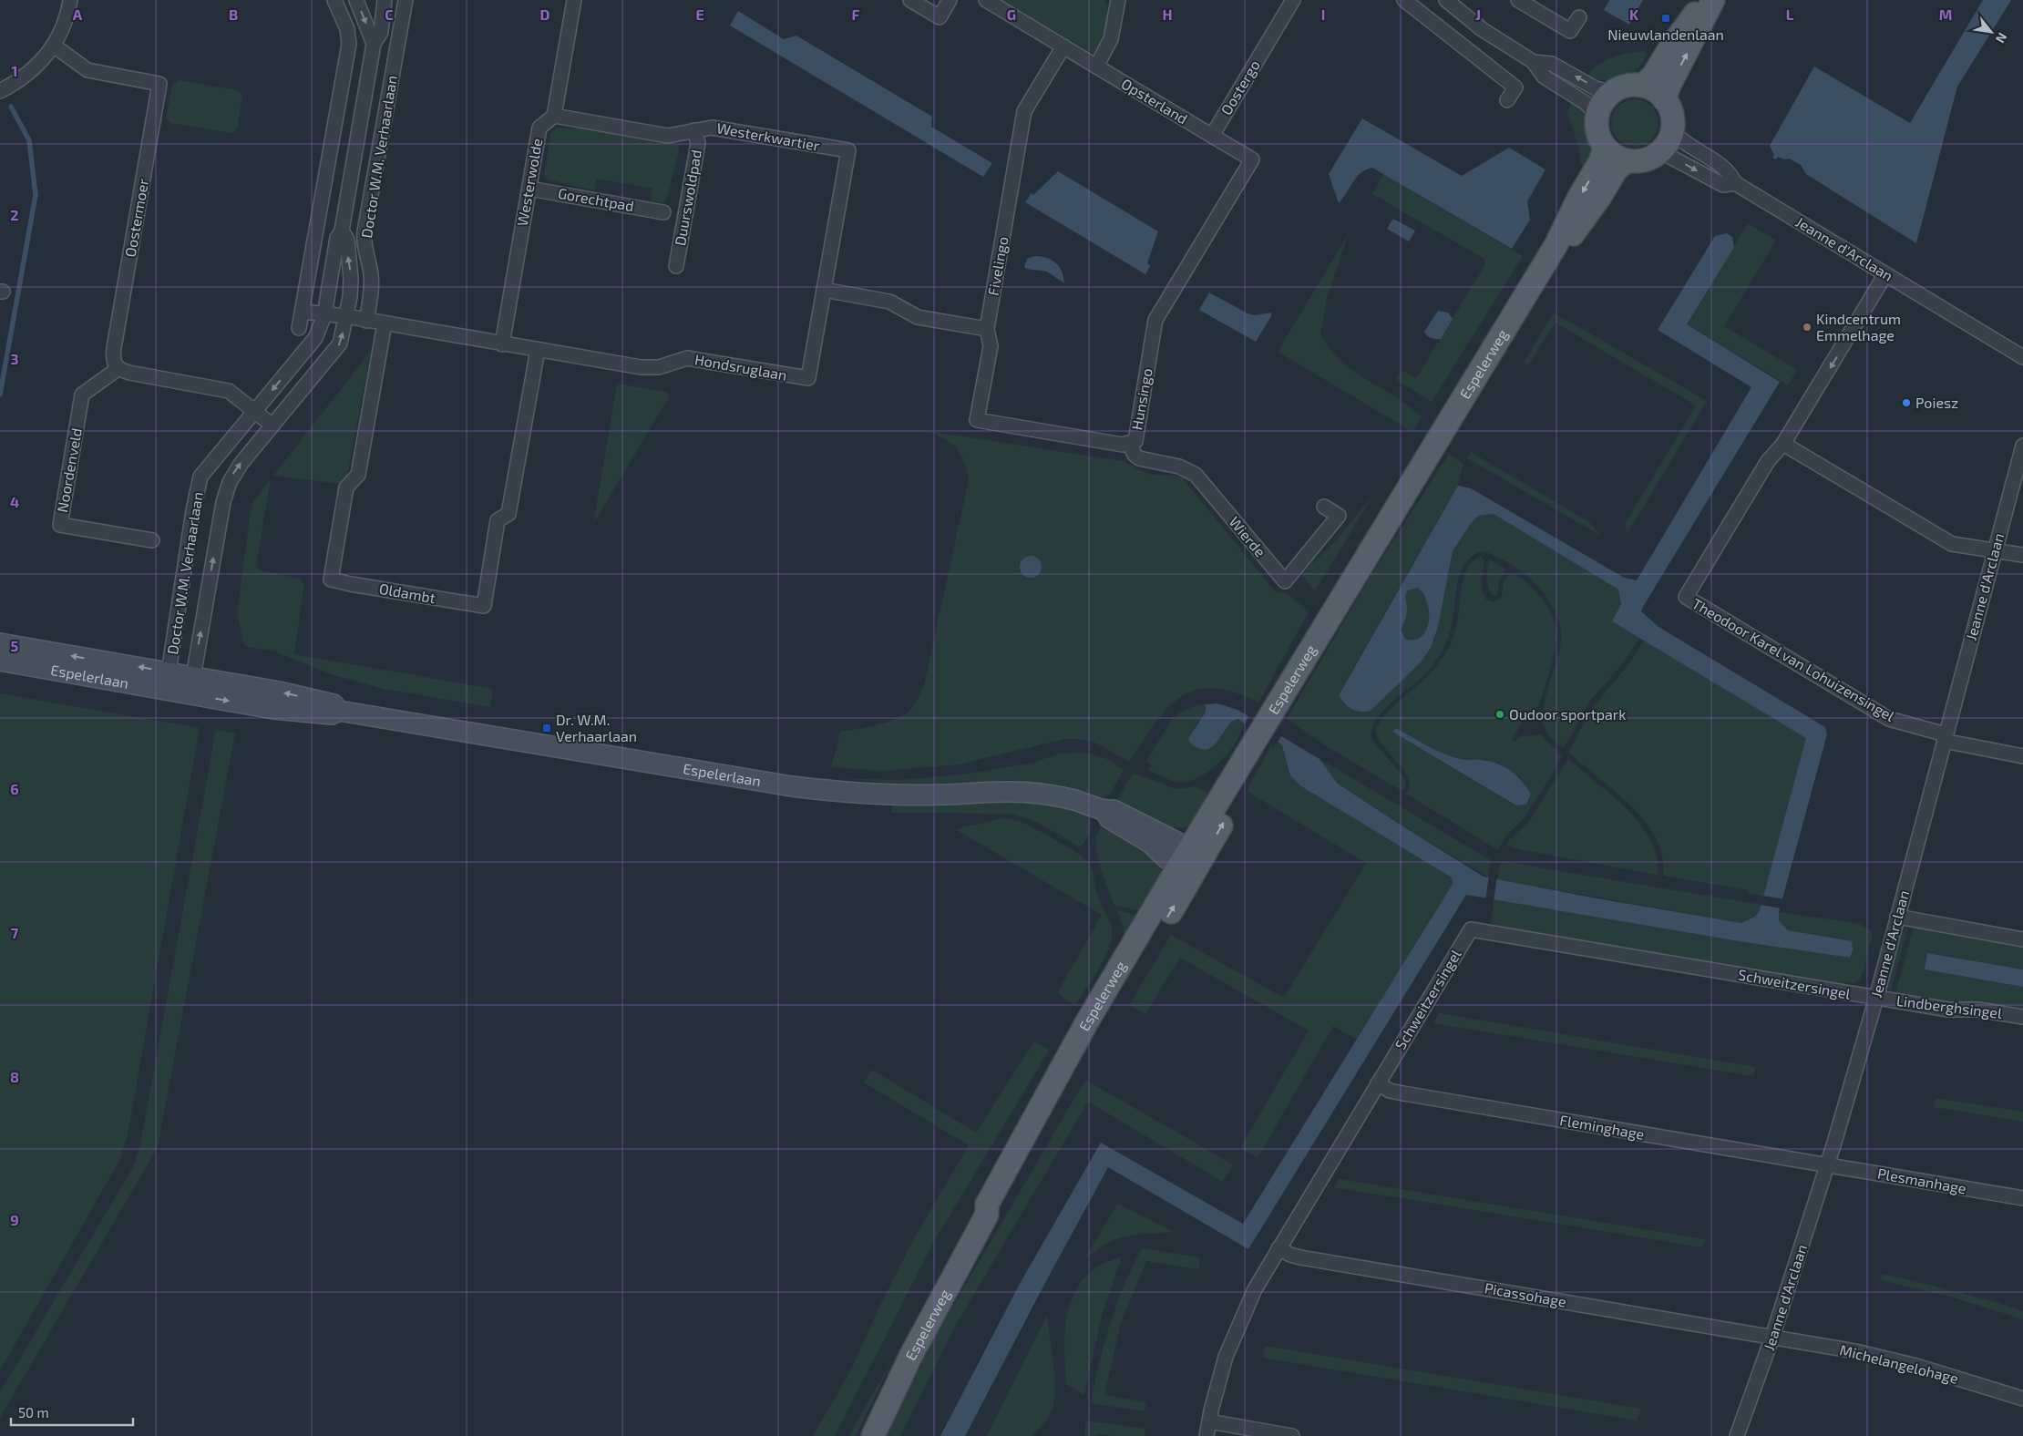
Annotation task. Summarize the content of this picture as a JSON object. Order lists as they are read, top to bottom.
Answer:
{
  "streets": {
    "main road": ["Espelerweg", "Espelerlaan"],
    "street": [
      "Oostergo",
      "Opsterland",
      "Westerkwartier",
      "Doctor W.M. Verhaarlaan",
      "Westerwolde",
      "Duurswoldpad",
      "Gorechtpad",
      "Oostermoer",
      "Jeanne d'Arclaan",
      "Fivelingo",
      "Hondsruglaan",
      "Hunsingo",
      "Noordenveld",
      "Wierde",
      "Oldambt",
      "Theodoor Karel van Lohuizensingel",
      "Schweitzersingel",
      "Lindberghsingel",
      "Fleminghage",
      "Plesmanhage",
      "Picassohage",
      "Michelangelohage"
    ]
  },
  "crossings": [
    ["Oostergo", "Opsterland"],
    ["Oostergo", "Hunsingo"],
    ["Opsterland", "Fivelingo"],
    ["Opsterland", "Hunsingo"],
    ["Westerkwartier", "Westerwolde"],
    ["Westerkwartier", "Duurswoldpad"],
    ["Westerkwartier", "Hondsruglaan"],
    ["Doctor W.M. Verhaarlaan", "Hondsruglaan"],
    ["Doctor W.M. Verhaarlaan", "Espelerlaan"],
    ["Westerwolde", "Gorechtpad"],
    ["Westerwolde", "Hondsruglaan"],
    ["Oostermoer", "Noordenveld"],
    ["Jeanne d'Arclaan", "Espelerweg"],
    ["Jeanne d'Arclaan", "Theodoor Karel van Lohuizensingel"],
    ["Jeanne d'Arclaan", "Schweitzersingel"],
    ["Jeanne d'Arclaan", "Lindberghsingel"],
    ["Jeanne d'Arclaan", "Fleminghage"],
    ["Jeanne d'Arclaan", "Plesmanhage"],
    ["Jeanne d'Arclaan", "Picassohage"],
    ["Jeanne d'Arclaan", "Michelangelohage"],
    ["Fivelingo", "Hunsingo"],
    ["Espelerweg", "Espelerlaan"],
    ["Hondsruglaan", "Oldambt"],
    ["Hunsingo", "Wierde"],
    ["Schweitzersingel", "Lindberghsingel"],
    ["Schweitzersingel", "Fleminghage"],
    ["Schweitzersingel", "Picassohage"],
    ["Fleminghage", "Plesmanhage"],
    ["Picassohage", "Michelangelohage"]
  ],
  "places": {
    "transit": ["Nieuwlandenlaan", "Dr. W.M. Verhaarlaan"],
    "other": ["Kindcentrum Emmelhage", "Poiesz", "Oudoor sportpark"]
  },
  "scale_bar": "50 m",
  "north": "bottom right",
  "grid": {
    "columns": [
      "A",
      "B",
      "C",
      "D",
      "E",
      "F",
      "G",
      "H",
      "I",
      "J",
      "K",
      "L",
      "M"
    ],
    "rows": [
      "1",
      "2",
      "3",
      "4",
      "5",
      "6",
      "7",
      "8",
      "9"
    ]
  }
}
